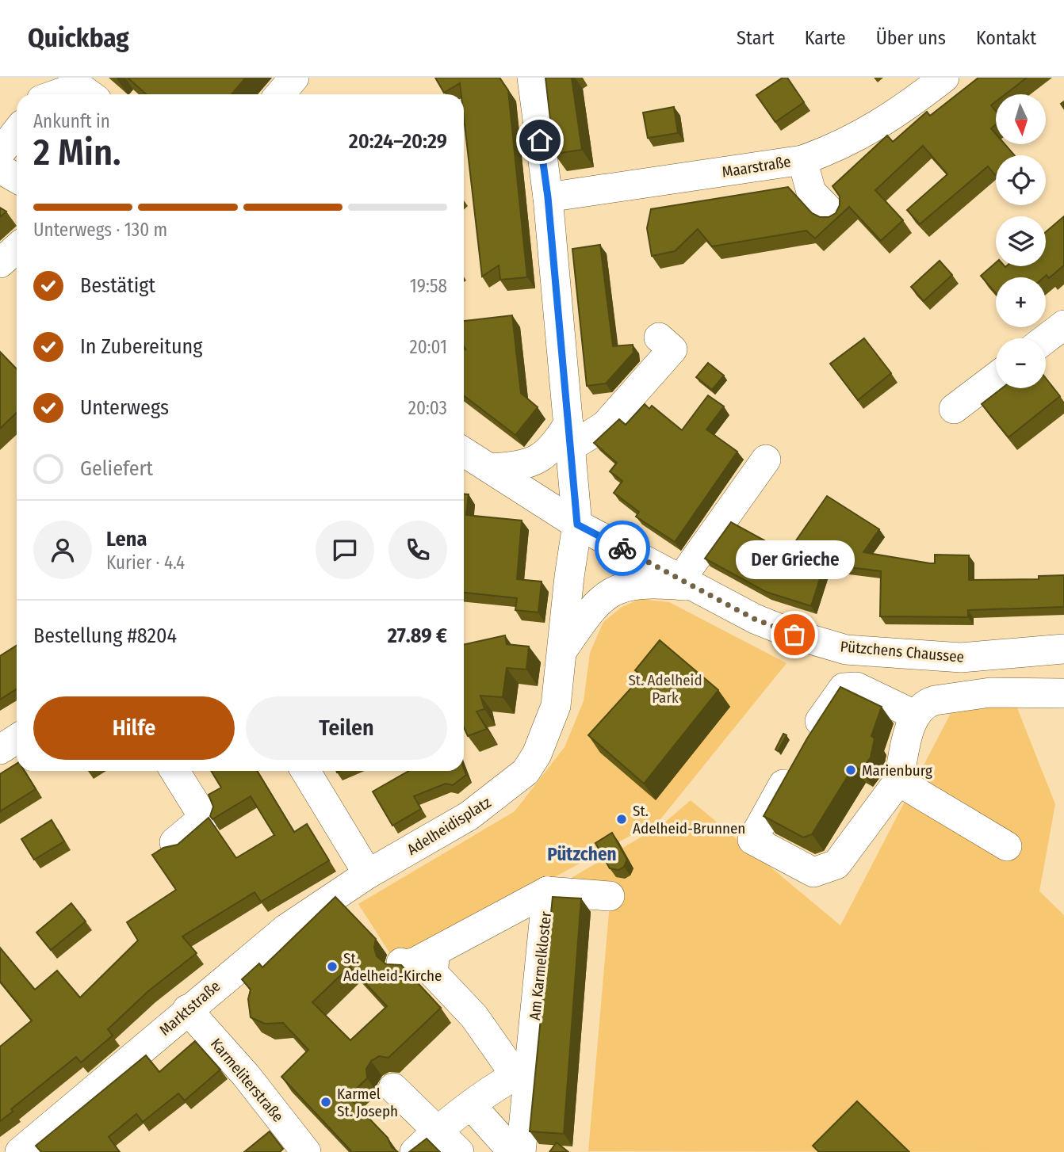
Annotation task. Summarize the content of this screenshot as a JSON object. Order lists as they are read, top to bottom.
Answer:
{
  "streets": {
    "street": [
      "Maarstraße",
      "Pützchens Chaussee",
      "Adelheidisplatz",
      "Am Karmelkloster",
      "Marktstraße",
      "Karmeliterstraße"
    ]
  },
  "crossings": [
    ["Maarstraße", "Adelheidisplatz"],
    ["Pützchens Chaussee", "Adelheidisplatz"],
    ["Adelheidisplatz", "Marktstraße"],
    ["Marktstraße", "Karmeliterstraße"]
  ],
  "districts": ["Pützchen"],
  "parks": ["St. Adelheid Park"],
  "places": [
    "Der Grieche",
    "Marienburg",
    "St. Adelheid-Brunnen",
    "St. Adelheid-Kirche",
    "Karmel St. Joseph"
  ],
  "north": "bottom",
  "page": {
    "header": "Quickbag",
    "nav": [
      "Start",
      "Karte",
      "Über uns",
      "Kontakt"
    ],
    "map_buttons": ["+", "−"],
    "heading": ["2 Min.", "Ankunft in", "20:24–20:29"],
    "panel": [
      "Lena",
      "Kurier · 4.4",
      "Bestellung #8204",
      "27.89 €"
    ],
    "bar": "Unterwegs · 130 m",
    "list": [
      ["Bestätigt", "19:58"],
      ["In Zubereitung", "20:01"],
      ["Unterwegs", "20:03"],
      "Geliefert"
    ],
    "bubble": "Der Grieche",
    "buttons": ["Hilfe", "Teilen"]
  }
}
